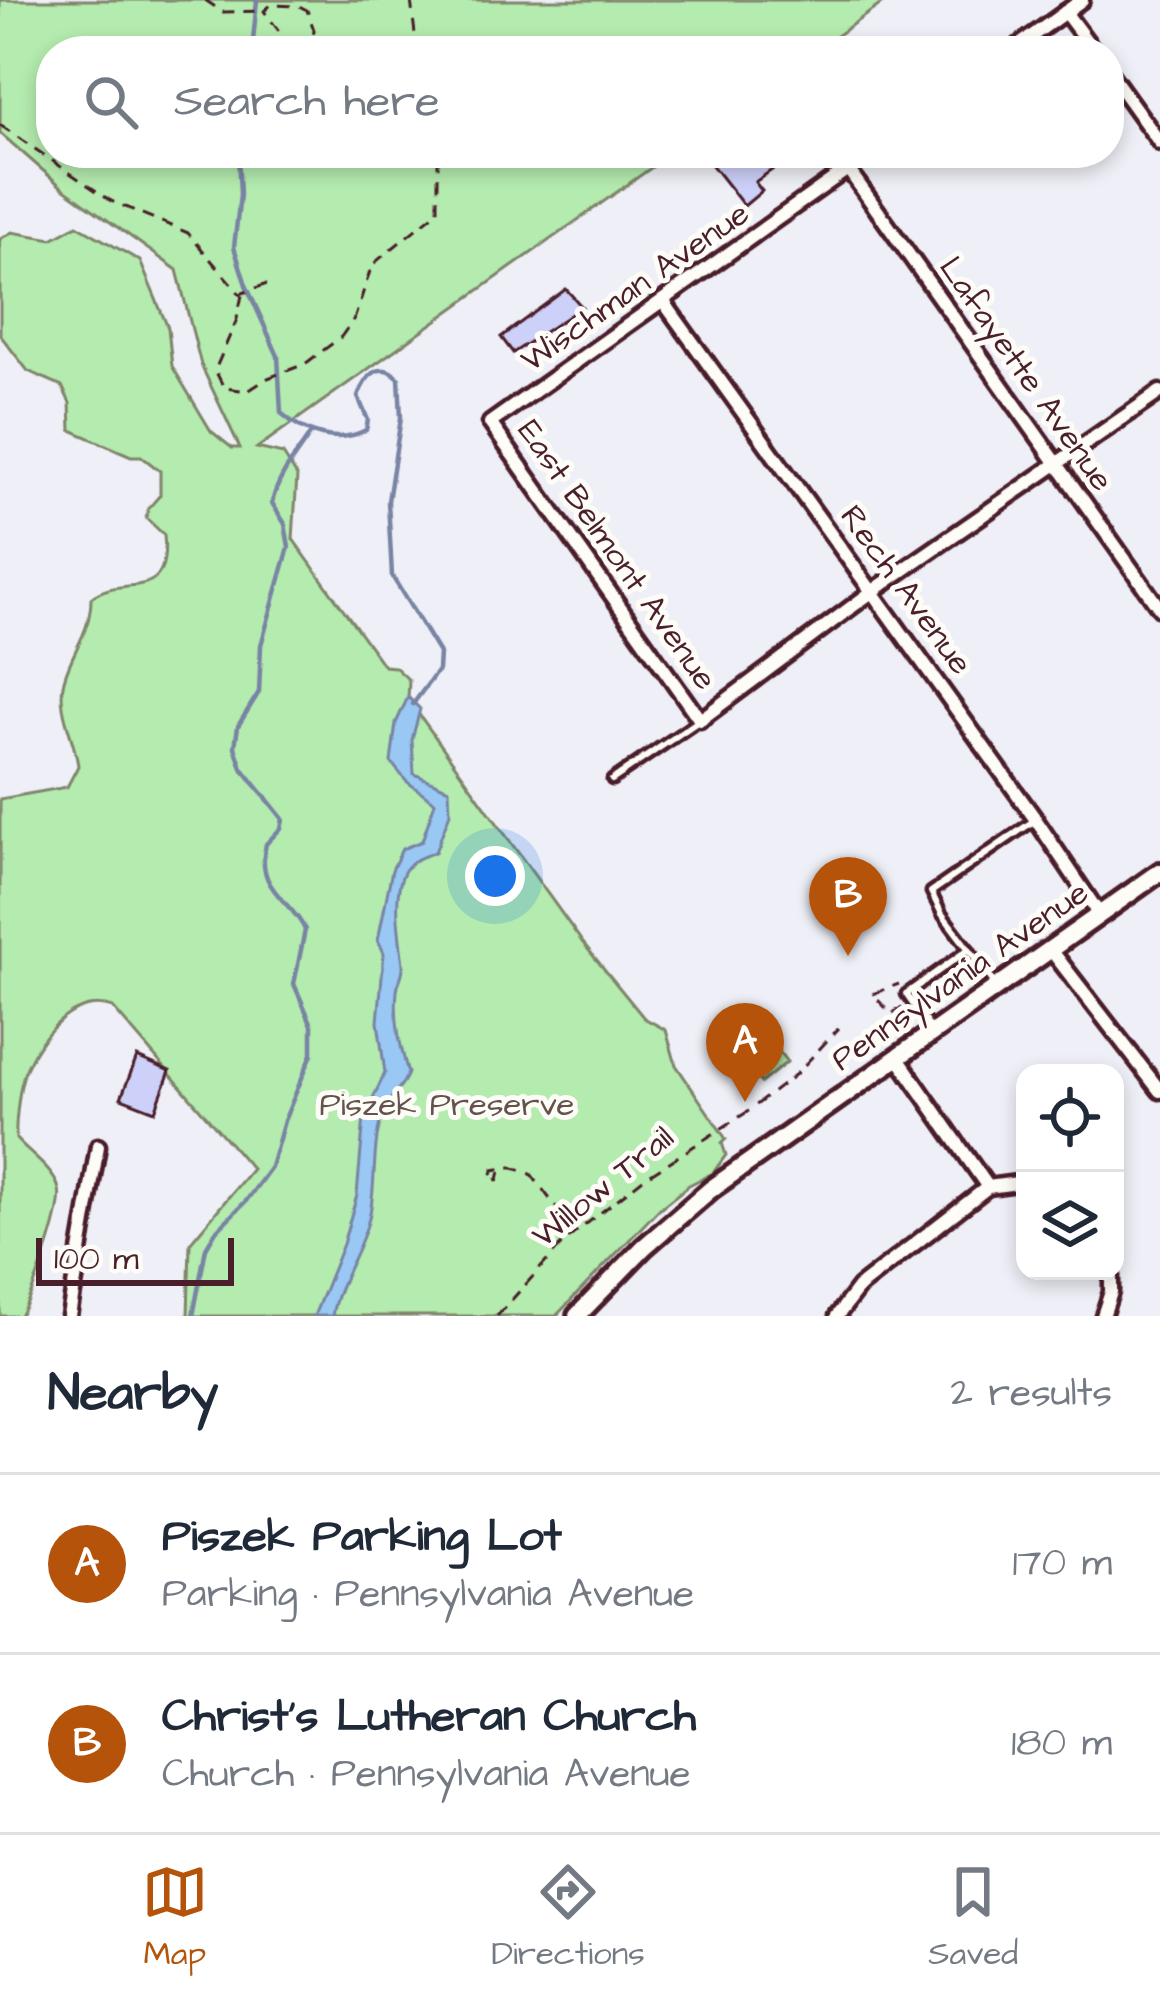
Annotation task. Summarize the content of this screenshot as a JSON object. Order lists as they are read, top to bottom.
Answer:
{
  "streets": {
    "main road": ["Pennsylvania Avenue"],
    "street": [
      "Wischman Avenue",
      "Lafayette Avenue",
      "East Belmont Avenue",
      "Rech Avenue"
    ],
    "path": ["Willow Trail"]
  },
  "crossings": [
    ["Wischman Avenue", "Lafayette Avenue"],
    ["Wischman Avenue", "East Belmont Avenue"],
    ["Wischman Avenue", "Rech Avenue"],
    ["Rech Avenue", "Pennsylvania Avenue"]
  ],
  "parks": ["Piszek Preserve"],
  "scale_bar": "100 m",
  "page": {
    "search": "Search here",
    "pins": ["B", "A"],
    "scale": "100 m",
    "heading": ["Nearby", "2 results"],
    "list": [
      {
        "mark": "A",
        "name": "Piszek Parking Lot",
        "note": "Parking · Pennsylvania Avenue",
        "value": "170 m"
      },
      {
        "mark": "B",
        "name": "Christ's Lutheran Church",
        "note": "Church · Pennsylvania Avenue",
        "value": "180 m"
      }
    ],
    "nav": ["Map", "Directions", "Saved"]
  }
}
